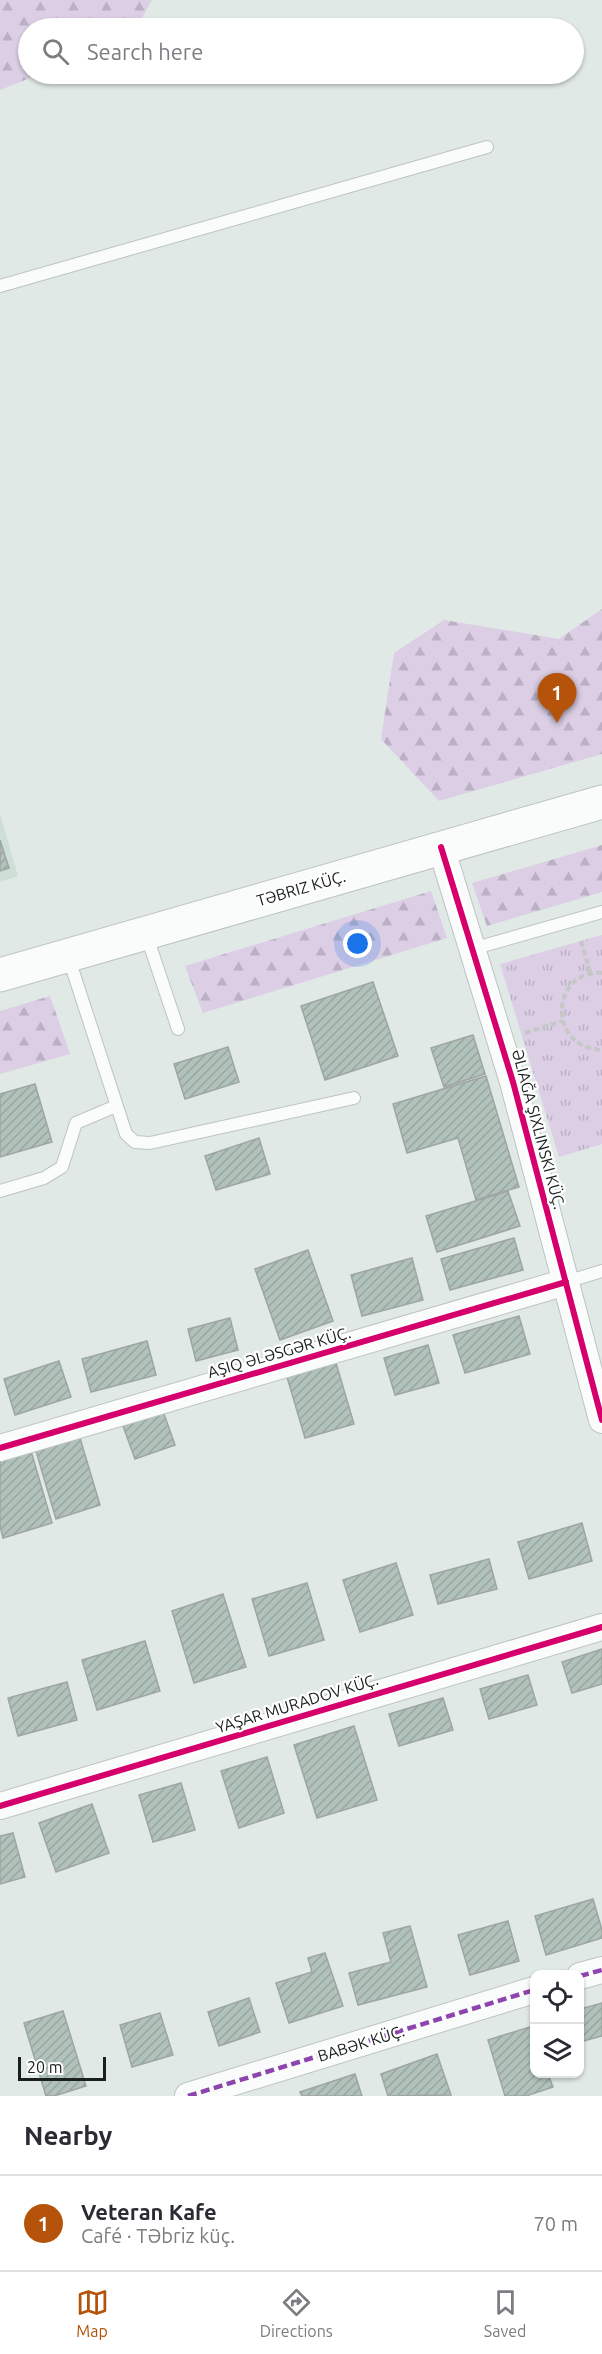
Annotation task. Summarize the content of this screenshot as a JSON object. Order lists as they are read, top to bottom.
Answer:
{
  "streets": {
    "main road": ["TƏBRIZ KÜÇ."],
    "street": ["YAŞAR MURADOV KÜÇ.", "BABƏK KÜÇ."],
    "cycle path": ["ƏLIAĞA ŞIXLINSKI KÜÇ.", "AŞIQ ƏLƏSGƏR KÜÇ."]
  },
  "scale_bar": "20 m",
  "page": {
    "search": "Search here",
    "pins": "1",
    "scale": "20 m",
    "heading": "Nearby",
    "list": [
      {
        "mark": "1",
        "name": "Veteran Kafe",
        "note": "Café · Təbriz küç.",
        "value": "70 m"
      }
    ],
    "nav": ["Map", "Directions", "Saved"]
  }
}
